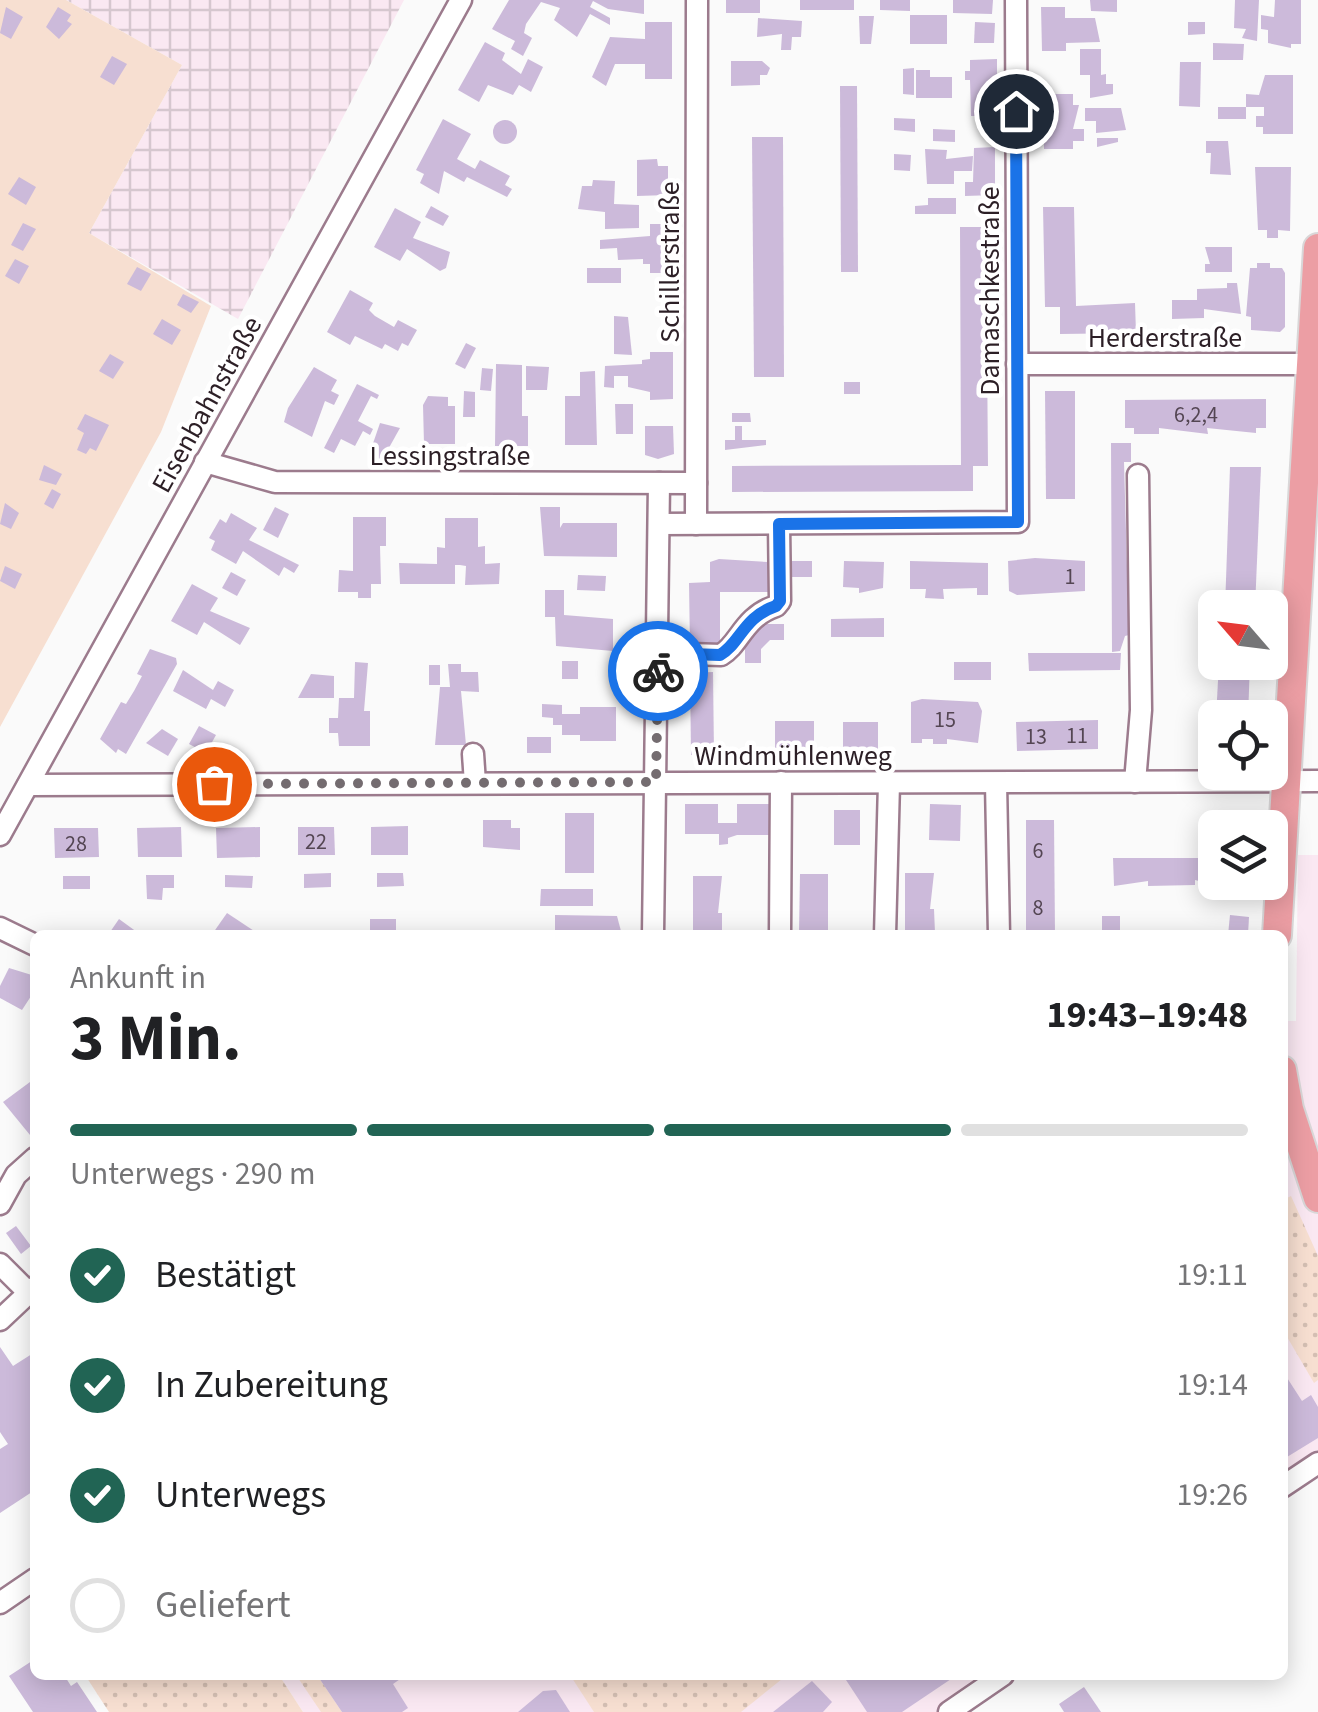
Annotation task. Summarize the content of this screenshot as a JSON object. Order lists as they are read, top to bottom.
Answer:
{
  "streets": {
    "street": [
      "Schillerstraße",
      "Damaschkestraße",
      "Herderstraße",
      "Eisenbahnstraße",
      "Lessingstraße",
      "Windmühlenweg"
    ]
  },
  "crossings": [
    ["Schillerstraße", "Lessingstraße"],
    ["Damaschkestraße", "Herderstraße"],
    ["Eisenbahnstraße", "Lessingstraße"],
    ["Eisenbahnstraße", "Windmühlenweg"]
  ],
  "house_numbers": [
    "6,2,4",
    "1",
    "15",
    "11",
    "13",
    "22",
    "28",
    "6",
    "8"
  ],
  "north": "top left",
  "page": {
    "heading": ["3 Min.", "Ankunft in", "19:43–19:48"],
    "bar": "Unterwegs · 290 m",
    "list": [
      ["Bestätigt", "19:11"],
      ["In Zubereitung", "19:14"],
      ["Unterwegs", "19:26"],
      "Geliefert"
    ]
  }
}
